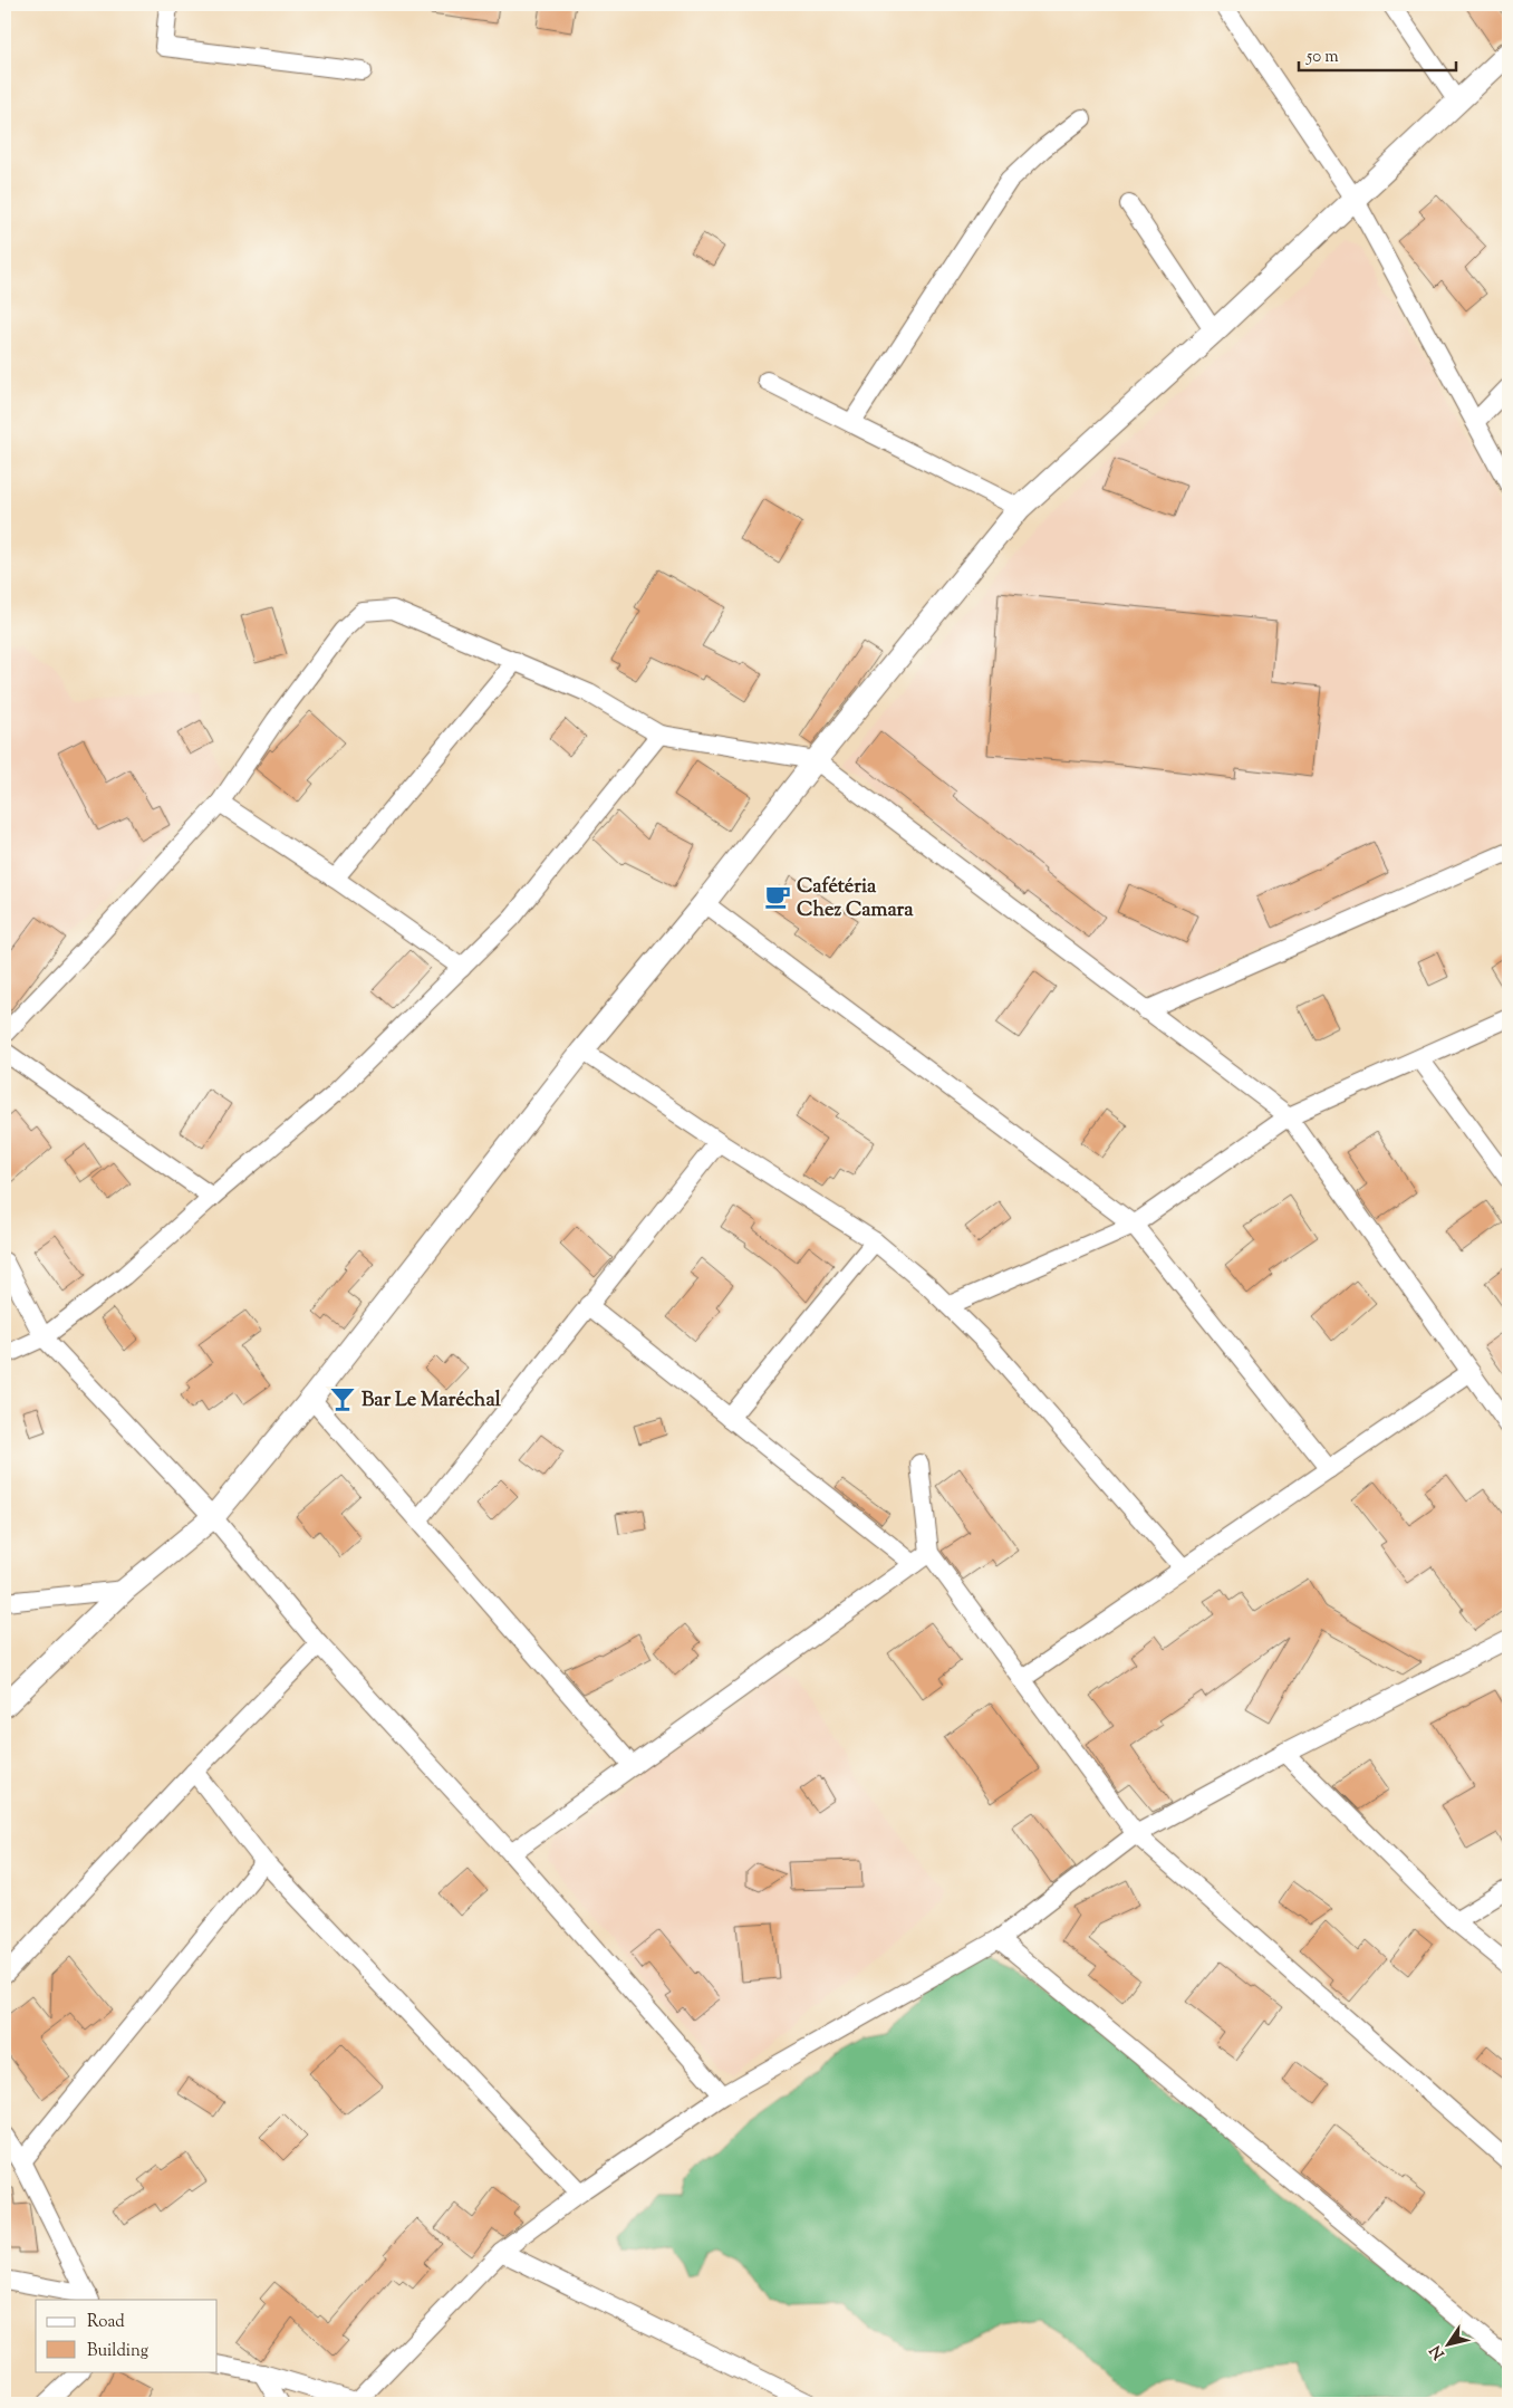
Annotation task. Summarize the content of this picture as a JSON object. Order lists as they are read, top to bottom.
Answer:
{
  "places": {
    "cafe": ["Cafétéria Chez Camara"],
    "bar": ["Bar Le Maréchal"]
  },
  "legend": ["Road", "Building"],
  "scale_bar": "50 m",
  "north": "bottom left"
}
